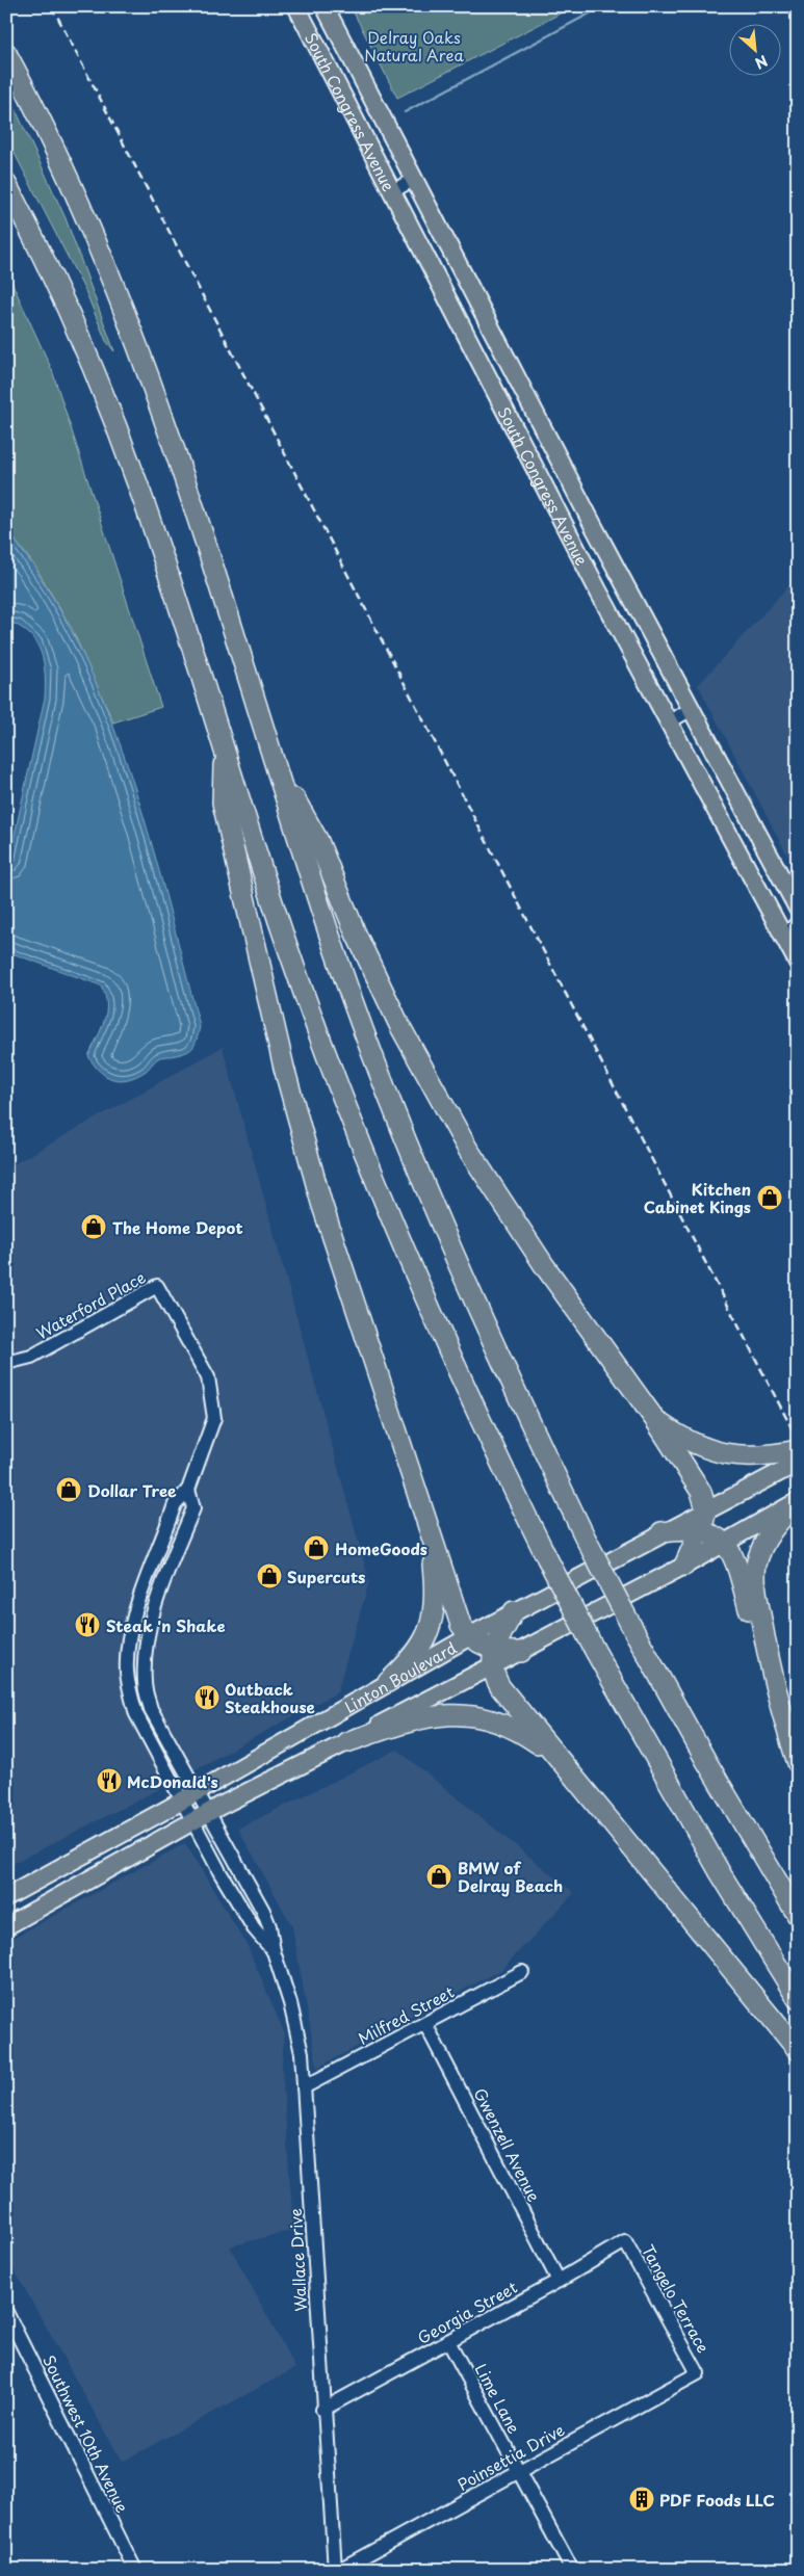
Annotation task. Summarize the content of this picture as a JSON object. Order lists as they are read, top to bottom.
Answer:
{
  "streets": {
    "main road": ["South Congress Avenue", "Linton Boulevard"],
    "street": [
      "Waterford Place",
      "Milfred Street",
      "Gwenzell Avenue",
      "Wallace Drive",
      "Tangelo Terrace",
      "Georgia Street",
      "Lime Lane",
      "Southwest 10th Avenue",
      "Poinsettia Drive"
    ]
  },
  "crossings": [
    ["Waterford Place", "Linton Boulevard"],
    ["Waterford Place", "Wallace Drive"],
    ["Linton Boulevard", "Wallace Drive"],
    ["Milfred Street", "Gwenzell Avenue"],
    ["Milfred Street", "Wallace Drive"],
    ["Gwenzell Avenue", "Georgia Street"],
    ["Wallace Drive", "Georgia Street"],
    ["Tangelo Terrace", "Georgia Street"],
    ["Tangelo Terrace", "Poinsettia Drive"],
    ["Georgia Street", "Lime Lane"],
    ["Lime Lane", "Poinsettia Drive"]
  ],
  "parks": ["Delray Oaks Natural Area"],
  "places": {
    "shop": [
      "Kitchen Cabinet Kings",
      "The Home Depot",
      "Dollar Tree",
      "HomeGoods",
      "Supercuts",
      "BMW of Delray Beach"
    ],
    "restaurant": ["Steak 'n Shake", "Outback Steakhouse", "McDonald's"],
    "building": ["PDF Foods LLC"]
  },
  "north": "bottom right"
}
